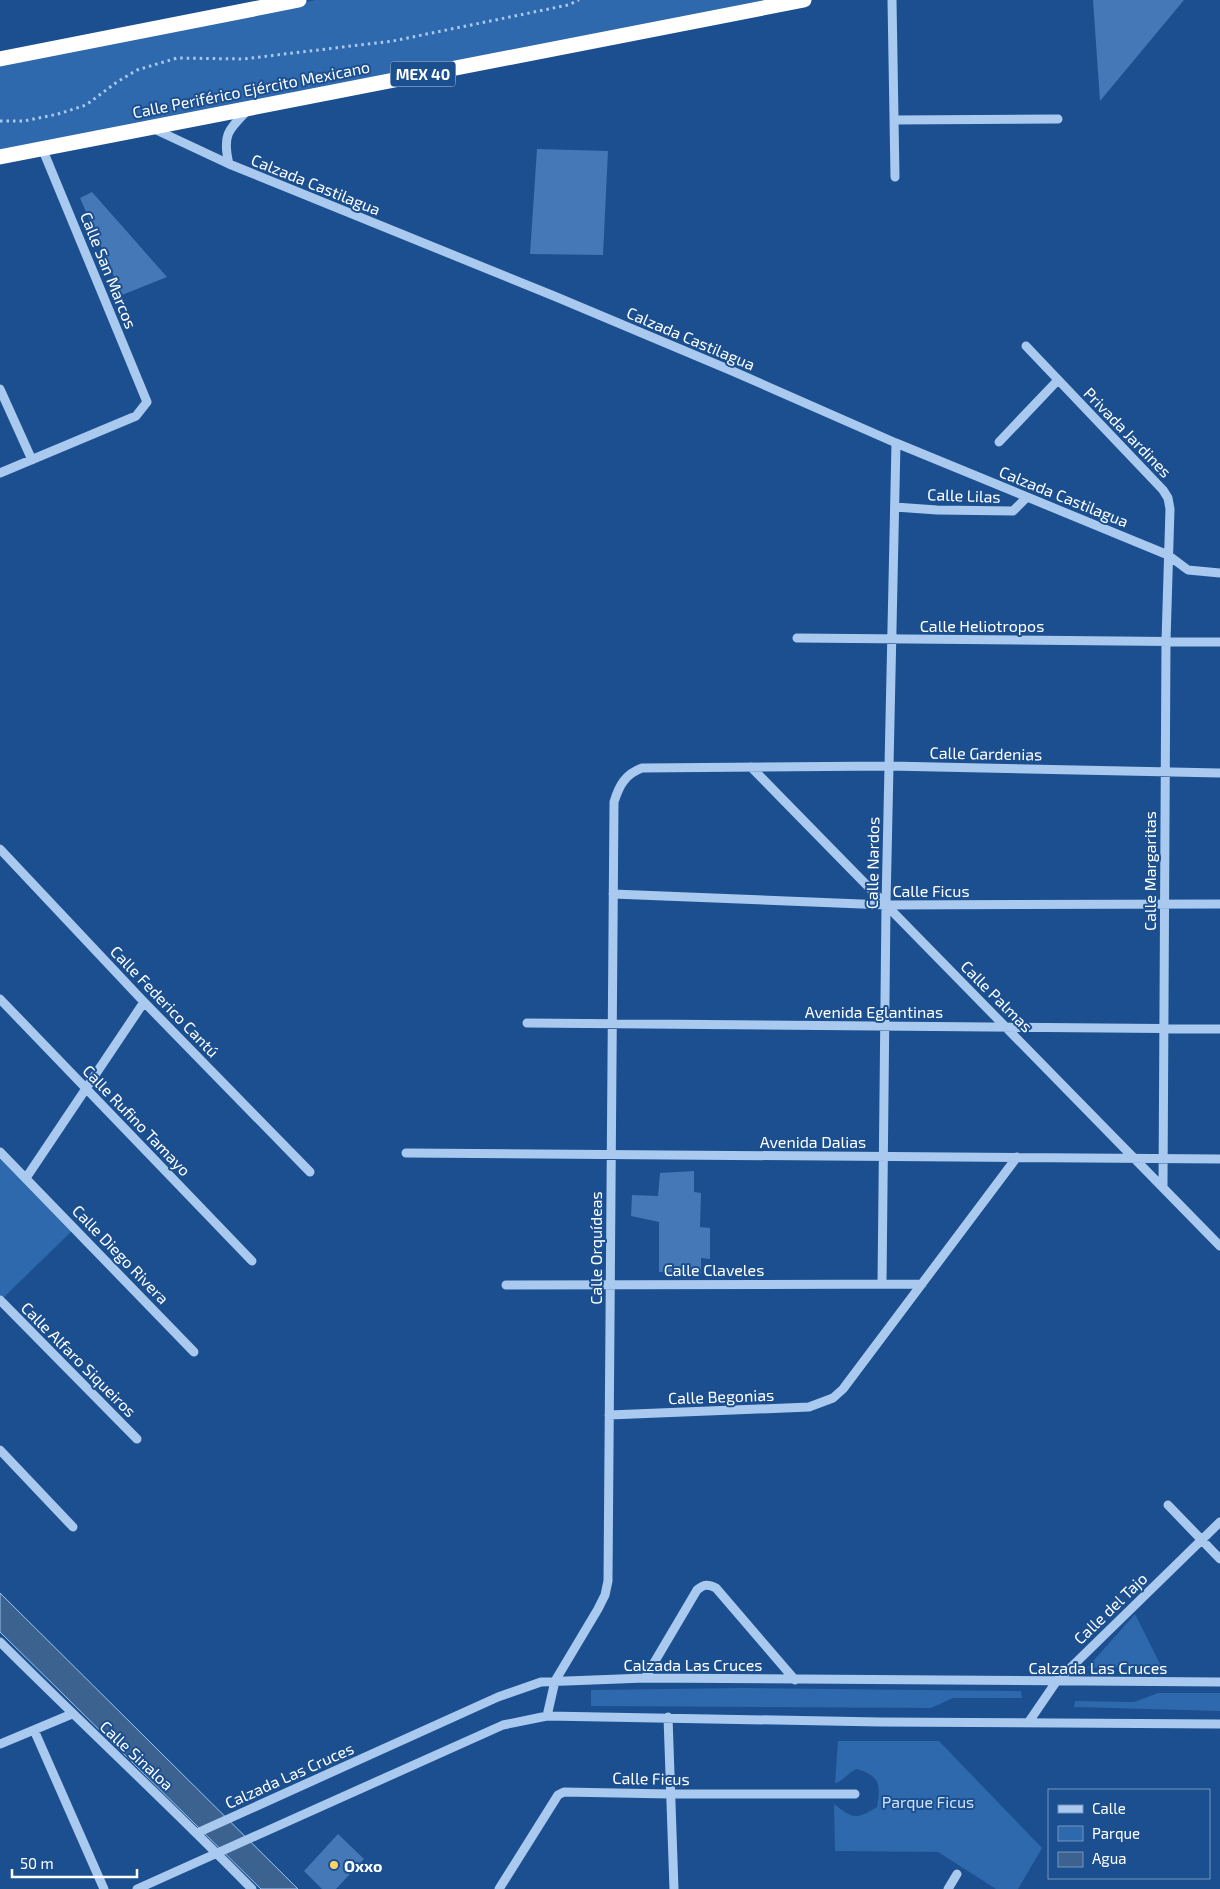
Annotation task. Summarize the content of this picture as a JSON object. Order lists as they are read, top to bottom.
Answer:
{
  "streets": {
    "highway": ["MEX 40", "Calle Periférico Ejército Mexicano"],
    "street": [
      "Calzada Castilagua",
      "Calle San Marcos",
      "Privada Jardines",
      "Calle Lilas",
      "Calle Heliotropos",
      "Calle Gardenias",
      "Calle Nardos",
      "Calle Margaritas",
      "Calle Ficus",
      "Calle Palmas",
      "Calle Federico Cantú",
      "Avenida Eglantinas",
      "Calle Rufino Tamayo",
      "Avenida Dalias",
      "Calle Orquídeas",
      "Calle Diego Rivera",
      "Calle Claveles",
      "Calle Alfaro Siqueiros",
      "Calle Begonias",
      "Calle del Tajo",
      "Calzada Las Cruces",
      "Calle Sinaloa"
    ]
  },
  "crossings": [
    ["Calle Periférico Ejército Mexicano", "Calzada Castilagua"],
    ["Calle Periférico Ejército Mexicano", "Calle San Marcos"],
    ["Calzada Castilagua", "Privada Jardines"],
    ["Calzada Castilagua", "Calle Lilas"],
    ["Calzada Castilagua", "Calle Nardos"],
    ["Calzada Castilagua", "Calle Margaritas"],
    ["Privada Jardines", "Calle Margaritas"],
    ["Calle Lilas", "Calle Nardos"],
    ["Calle Heliotropos", "Calle Nardos"],
    ["Calle Heliotropos", "Calle Margaritas"],
    ["Calle Gardenias", "Calle Nardos"],
    ["Calle Gardenias", "Calle Margaritas"],
    ["Calle Gardenias", "Calle Palmas"],
    ["Calle Gardenias", "Calle Orquídeas"],
    ["Calle Nardos", "Calle Ficus"],
    ["Calle Nardos", "Calle Palmas"],
    ["Calle Nardos", "Avenida Eglantinas"],
    ["Calle Nardos", "Avenida Dalias"],
    ["Calle Nardos", "Calle Claveles"],
    ["Calle Margaritas", "Calle Ficus"],
    ["Calle Margaritas", "Calle Palmas"],
    ["Calle Margaritas", "Avenida Eglantinas"],
    ["Calle Margaritas", "Avenida Dalias"],
    ["Calle Ficus", "Calle Palmas"],
    ["Calle Ficus", "Calle Orquídeas"],
    ["Calle Palmas", "Avenida Eglantinas"],
    ["Calle Palmas", "Avenida Dalias"],
    ["Avenida Eglantinas", "Calle Orquídeas"],
    ["Avenida Dalias", "Calle Orquídeas"],
    ["Calle Orquídeas", "Calle Claveles"],
    ["Calle Orquídeas", "Calle Begonias"],
    ["Calle Orquídeas", "Calzada Las Cruces"],
    ["Calle Claveles", "Calle Begonias"],
    ["Calle del Tajo", "Calzada Las Cruces"],
    ["Calzada Las Cruces", "Calle Sinaloa"]
  ],
  "parks": ["Parque Ficus"],
  "places": ["Oxxo"],
  "legend": ["Calle", "Parque", "Agua"],
  "scale_bar": "50 m"
}
